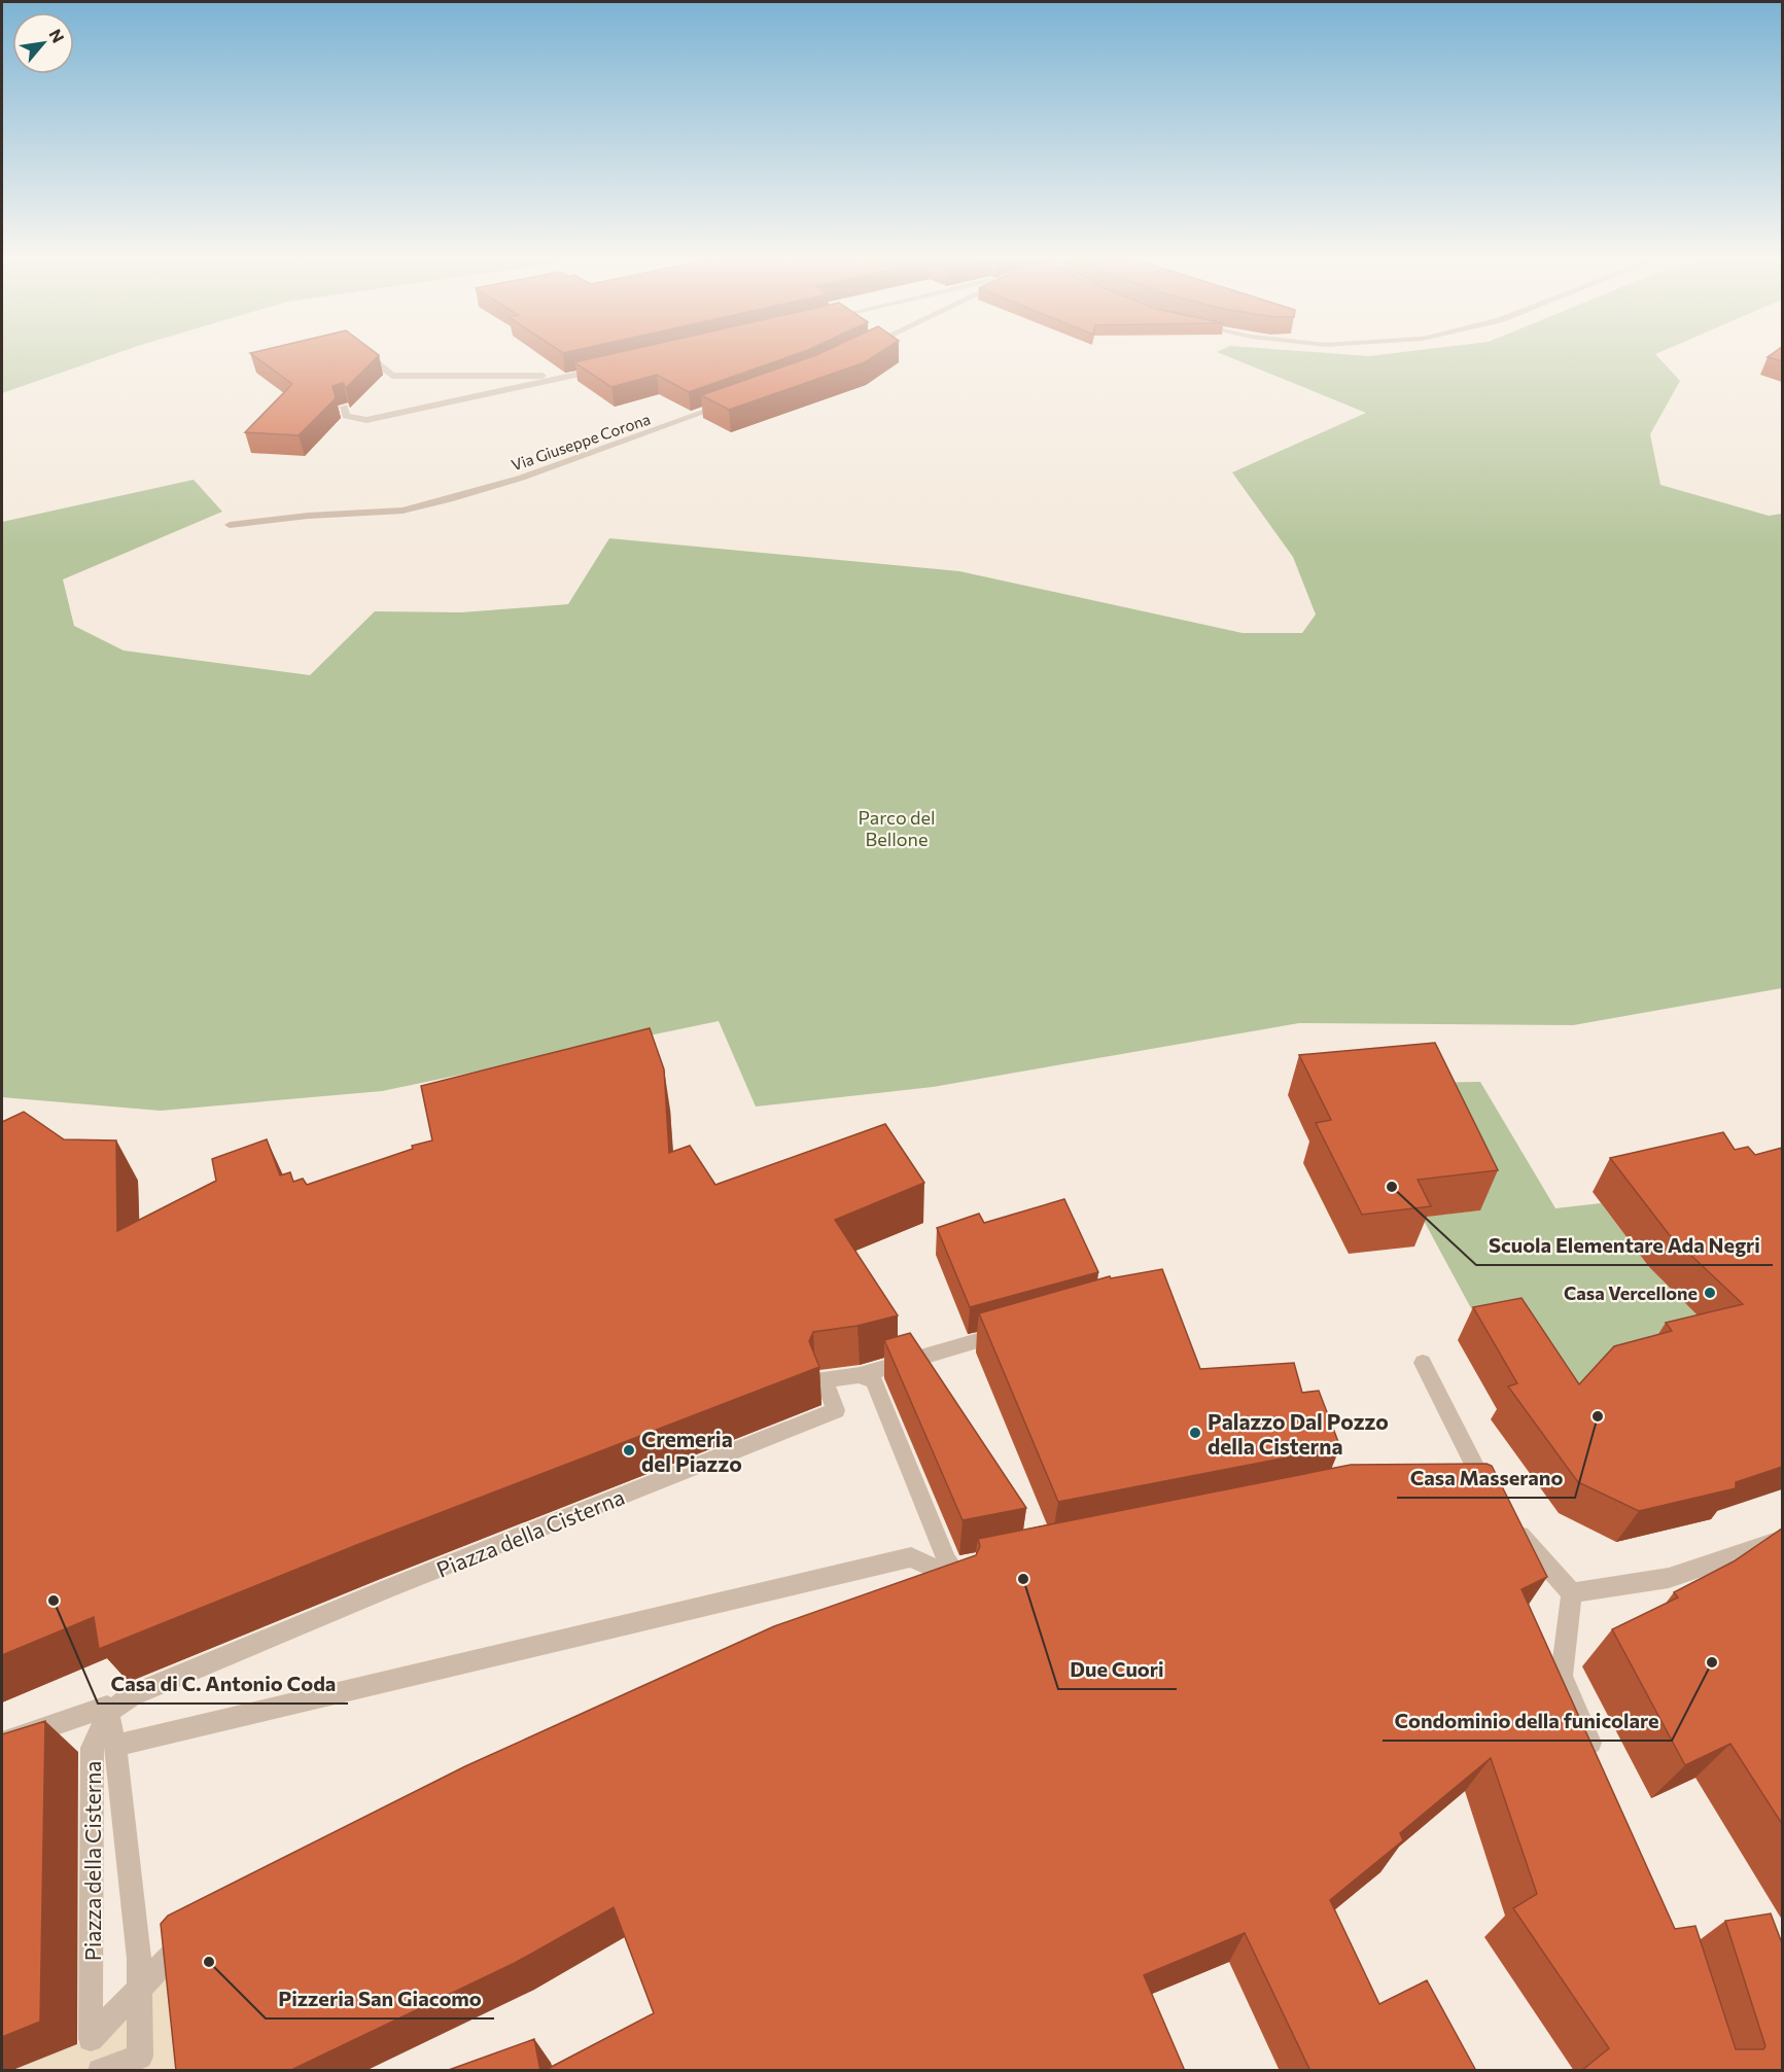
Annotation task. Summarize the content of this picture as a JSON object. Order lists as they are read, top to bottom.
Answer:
{
  "streets": {
    "street": ["Via Giuseppe Corona", "Piazza della Cisterna"]
  },
  "parks": ["Parco del Bellone"],
  "places": [
    "Scuola Elementare Ada Negri",
    "Casa Vercellone",
    "Casa Masserano",
    "Palazzo Dal Pozzo della Cisterna",
    "Cremeria del Piazzo",
    "Due Cuori",
    "Casa di C. Antonio Coda",
    "Condominio della funicolare",
    "Pizzeria San Giacomo"
  ],
  "north": "top right"
}
